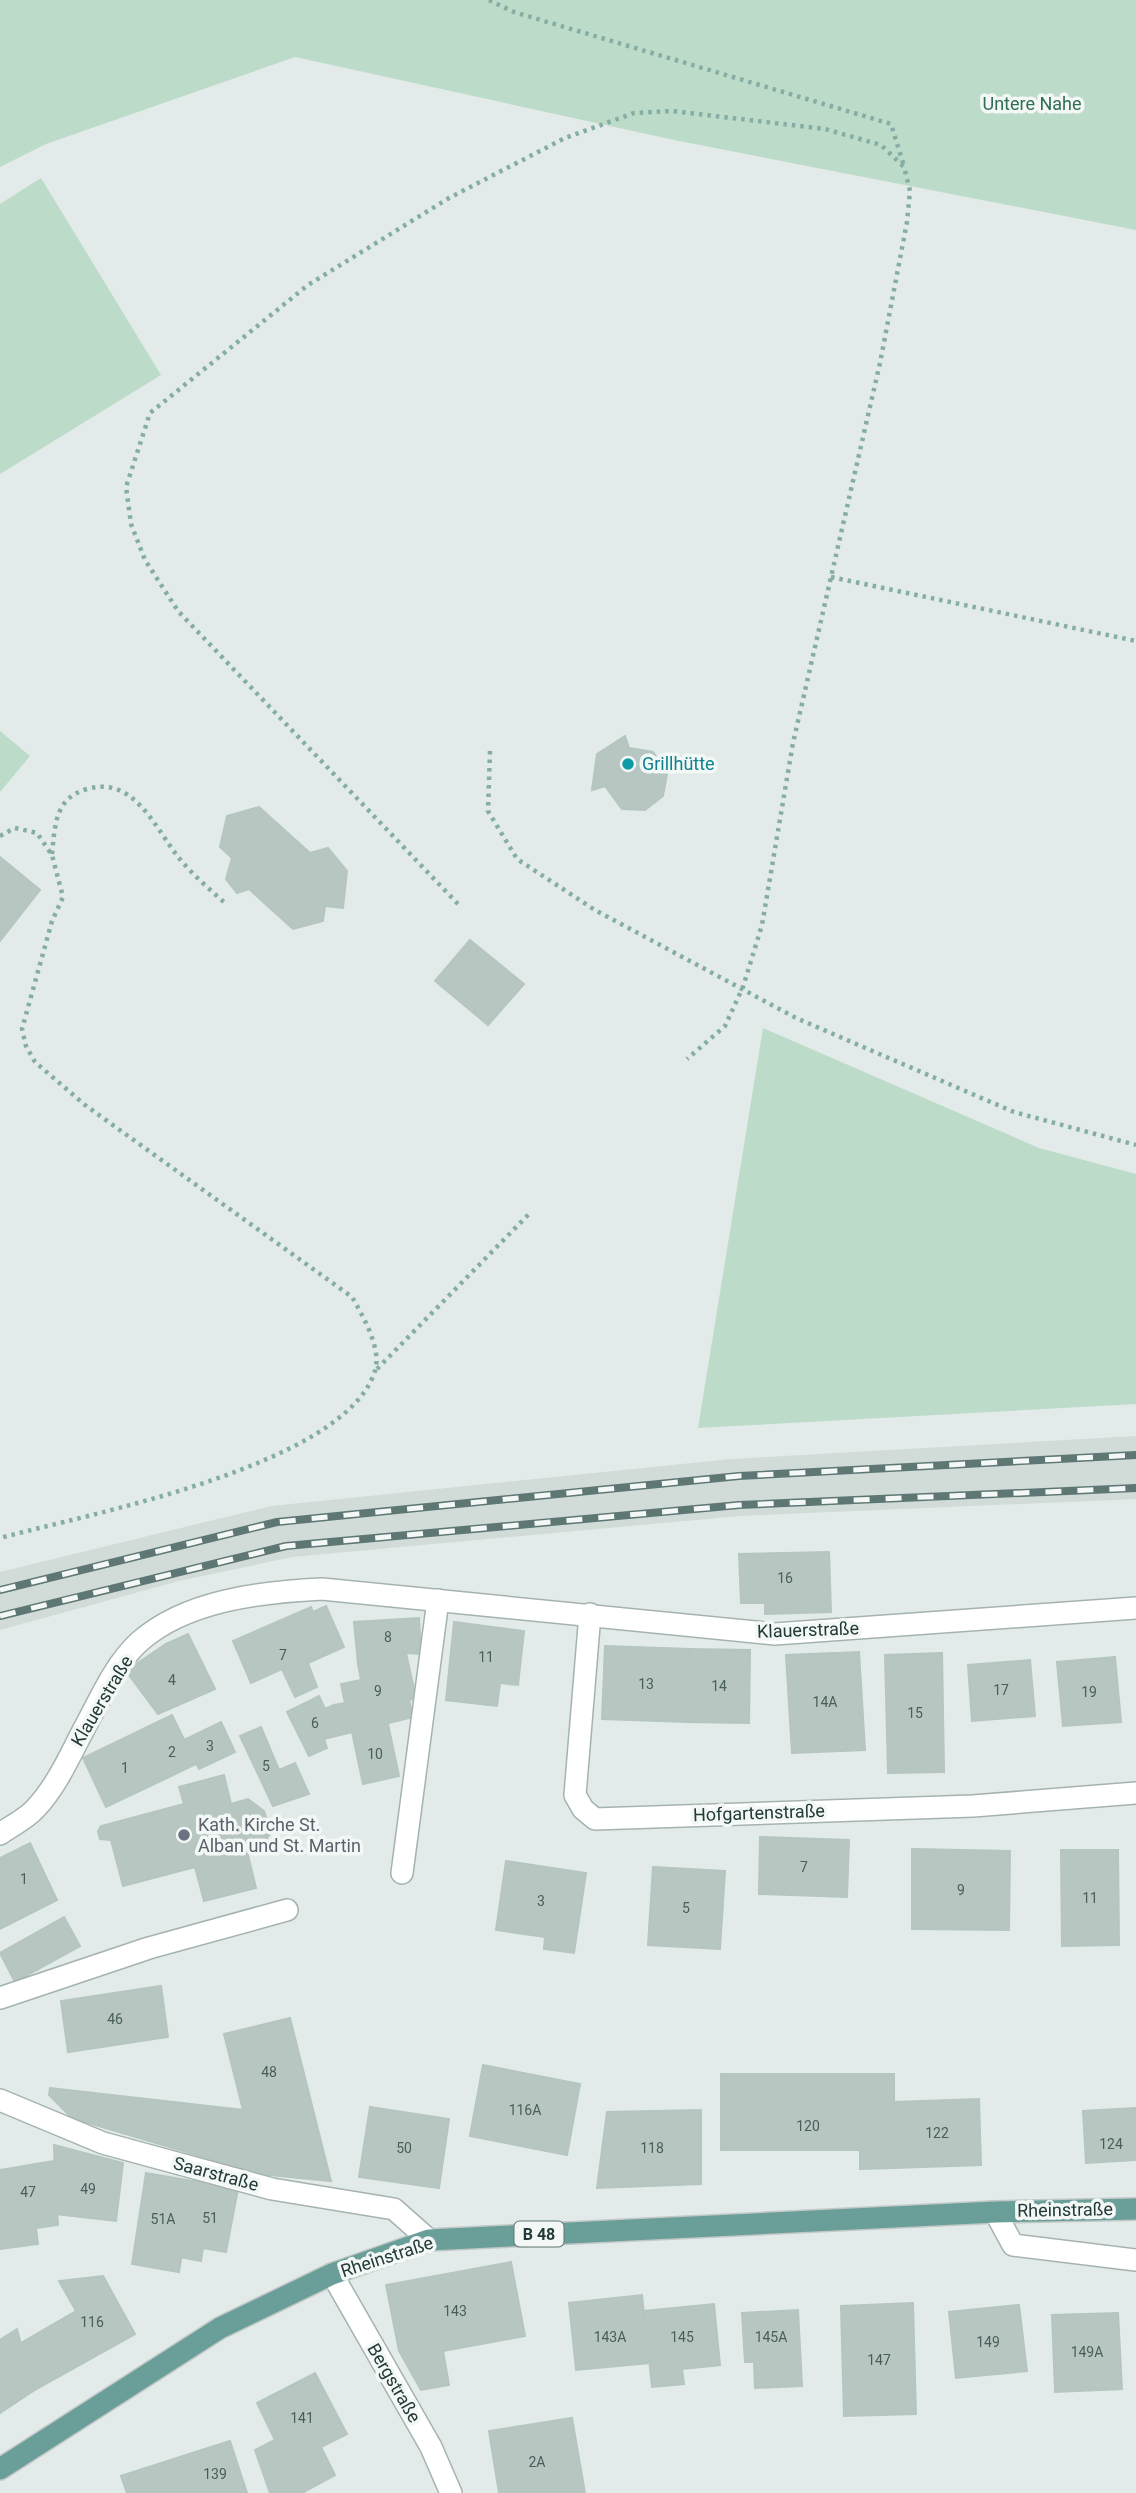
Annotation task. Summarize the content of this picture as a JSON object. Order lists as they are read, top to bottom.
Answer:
{
  "streets": {
    "main road": ["Rheinstraße", "B 48"],
    "street": [
      "Klauerstraße",
      "Hofgartenstraße",
      "Saarstraße",
      "Bergstraße"
    ]
  },
  "crossings": [
    ["Klauerstraße", "Hofgartenstraße"],
    ["Saarstraße", "Rheinstraße"],
    ["Rheinstraße", "Bergstraße"]
  ],
  "parks": ["Untere Nahe"],
  "places": ["Grillhütte", "Kath. Kirche St. Alban und St. Martin"],
  "house_numbers": [
    "16",
    "8",
    "7",
    "11",
    "4",
    "13",
    "14",
    "17",
    "9",
    "19",
    "14A",
    "15",
    "6",
    "3",
    "2",
    "10",
    "5",
    "1",
    "7",
    "1",
    "9",
    "11",
    "3",
    "5",
    "46",
    "48",
    "116A",
    "120",
    "122",
    "124",
    "50",
    "118",
    "49",
    "47",
    "51",
    "51A",
    "143",
    "116",
    "143A",
    "145",
    "145A",
    "149",
    "149A",
    "147",
    "141",
    "2A",
    "139"
  ]
}
